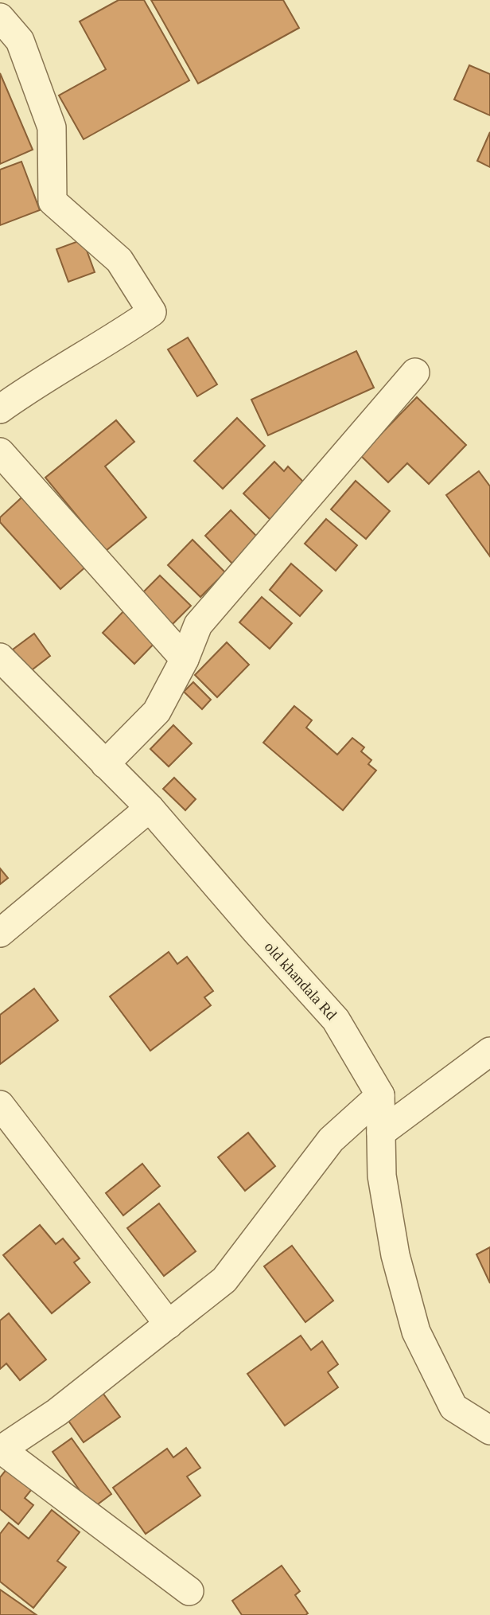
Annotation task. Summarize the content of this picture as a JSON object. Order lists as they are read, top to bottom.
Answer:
{
  "streets": {
    "street": ["old khandala Rd"]
  }
}
